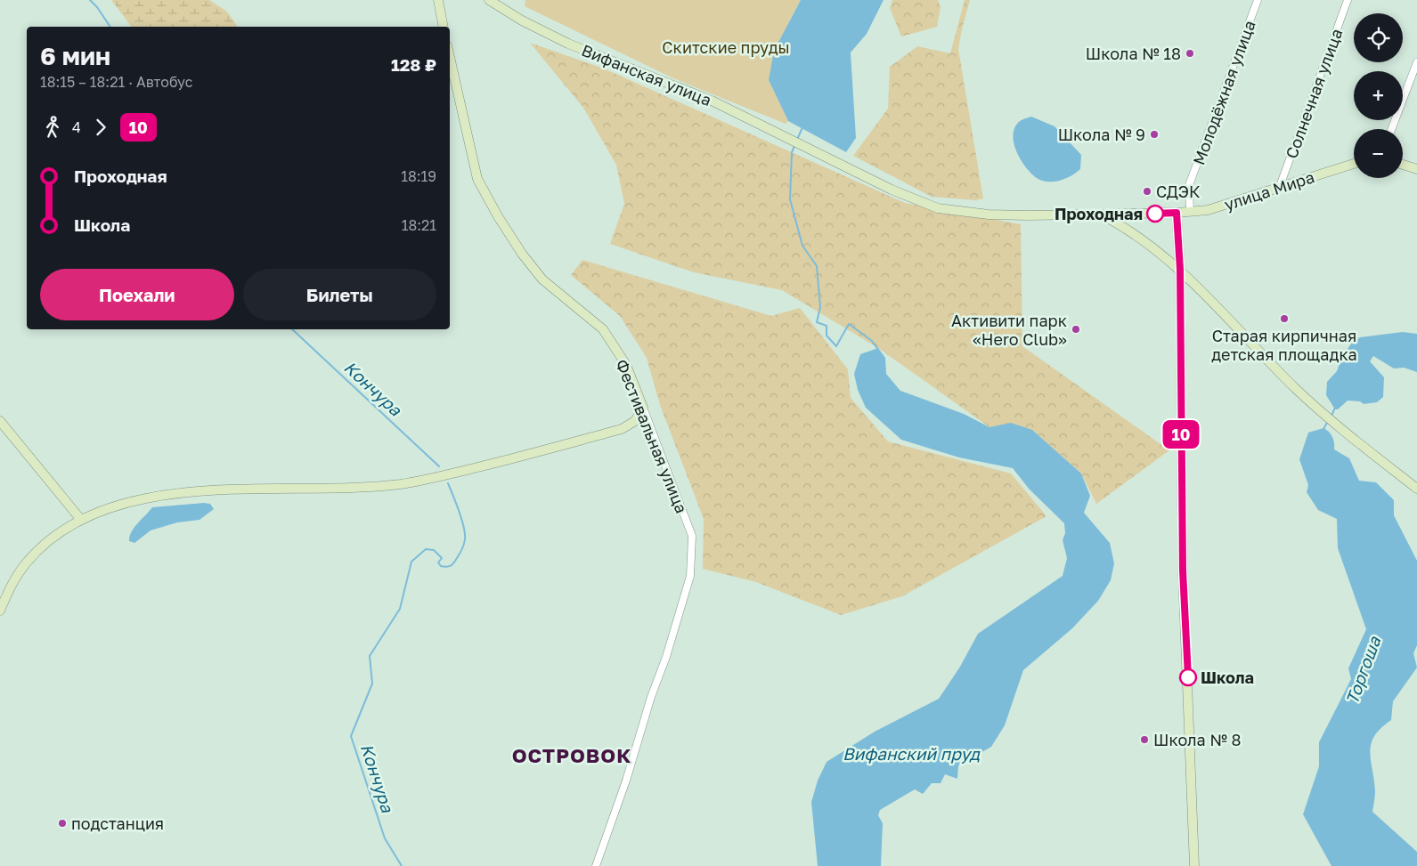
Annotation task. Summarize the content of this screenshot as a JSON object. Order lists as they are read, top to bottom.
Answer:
{
  "streets": {
    "main road": ["Вифанская улица", "улица Мира", "Фестивальная улица"],
    "street": ["Молодёжная улица", "Солнечная улица"]
  },
  "crossings": [
    ["Вифанская улица", "улица Мира"],
    ["Молодёжная улица", "улица Мира"],
    ["Солнечная улица", "улица Мира"]
  ],
  "districts": ["ОСТРОВОК"],
  "water": ["Кончура", "Торгоша", "Вифанский пруд"],
  "parks": ["Скитские пруды"],
  "places": [
    "Школа № 18",
    "Школа № 9",
    "СДЭК",
    "Проходная",
    "Старая кирпичная детская площадка",
    "Активити парк «Hero Club»",
    "Школа",
    "Школа № 8",
    "подстанция"
  ],
  "lines": ["bus line 10"],
  "page": {
    "on_map": "10",
    "map_buttons": ["+", "−"],
    "heading": ["6 мин", "18:15 – 18:21 · Автобус", "128 ₽"],
    "legs": ["4", "10"],
    "list": [
      {
        "name": "Проходная",
        "value": "18:19"
      },
      {
        "name": "Школа",
        "value": "18:21"
      }
    ],
    "buttons": ["Поехали", "Билеты"]
  }
}
